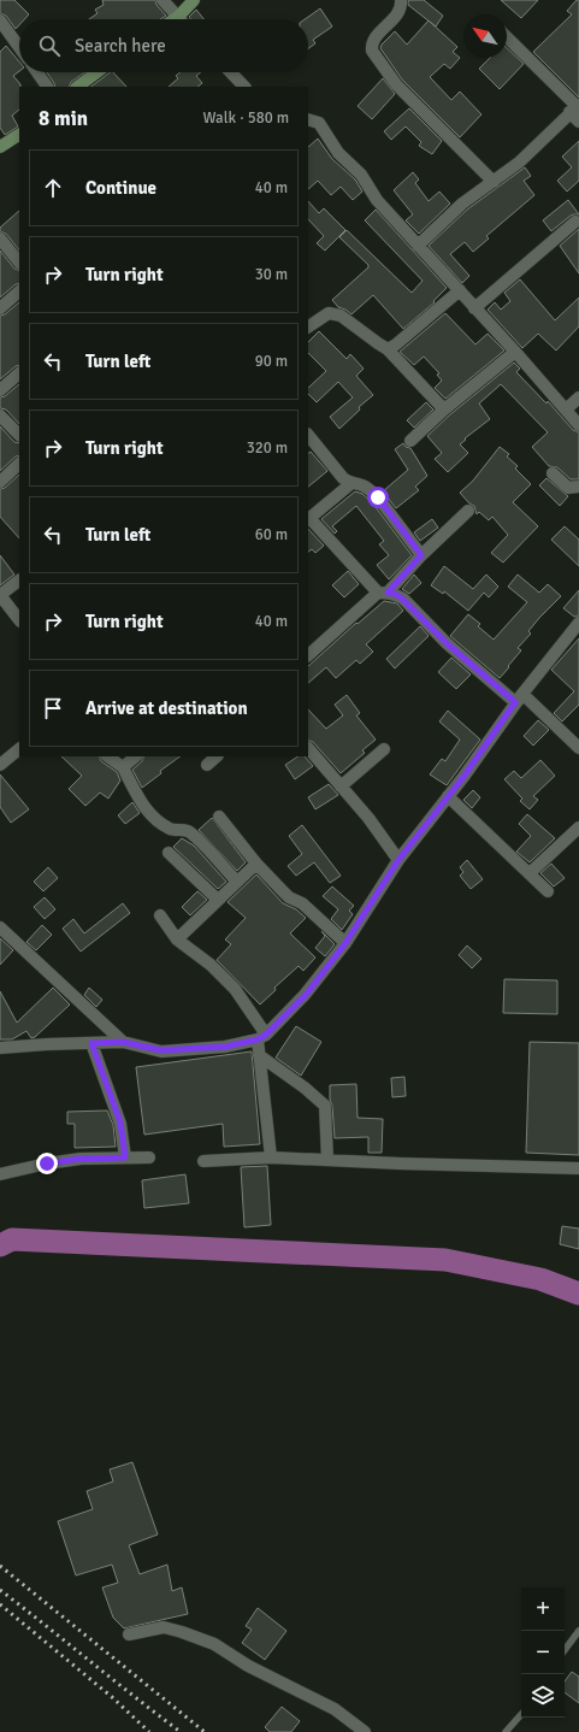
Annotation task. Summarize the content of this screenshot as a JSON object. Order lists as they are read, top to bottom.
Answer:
{
  "north": "top left",
  "page": {
    "search": "Search here",
    "heading": ["8 min", "Walk · 580 m"],
    "list": [
      ["Continue", "40 m"],
      ["Turn right", "30 m"],
      ["Turn left", "90 m"],
      ["Turn right", "320 m"],
      ["Turn left", "60 m"],
      ["Turn right", "40 m"],
      "Arrive at destination"
    ],
    "map_buttons": ["+", "−"]
  }
}
